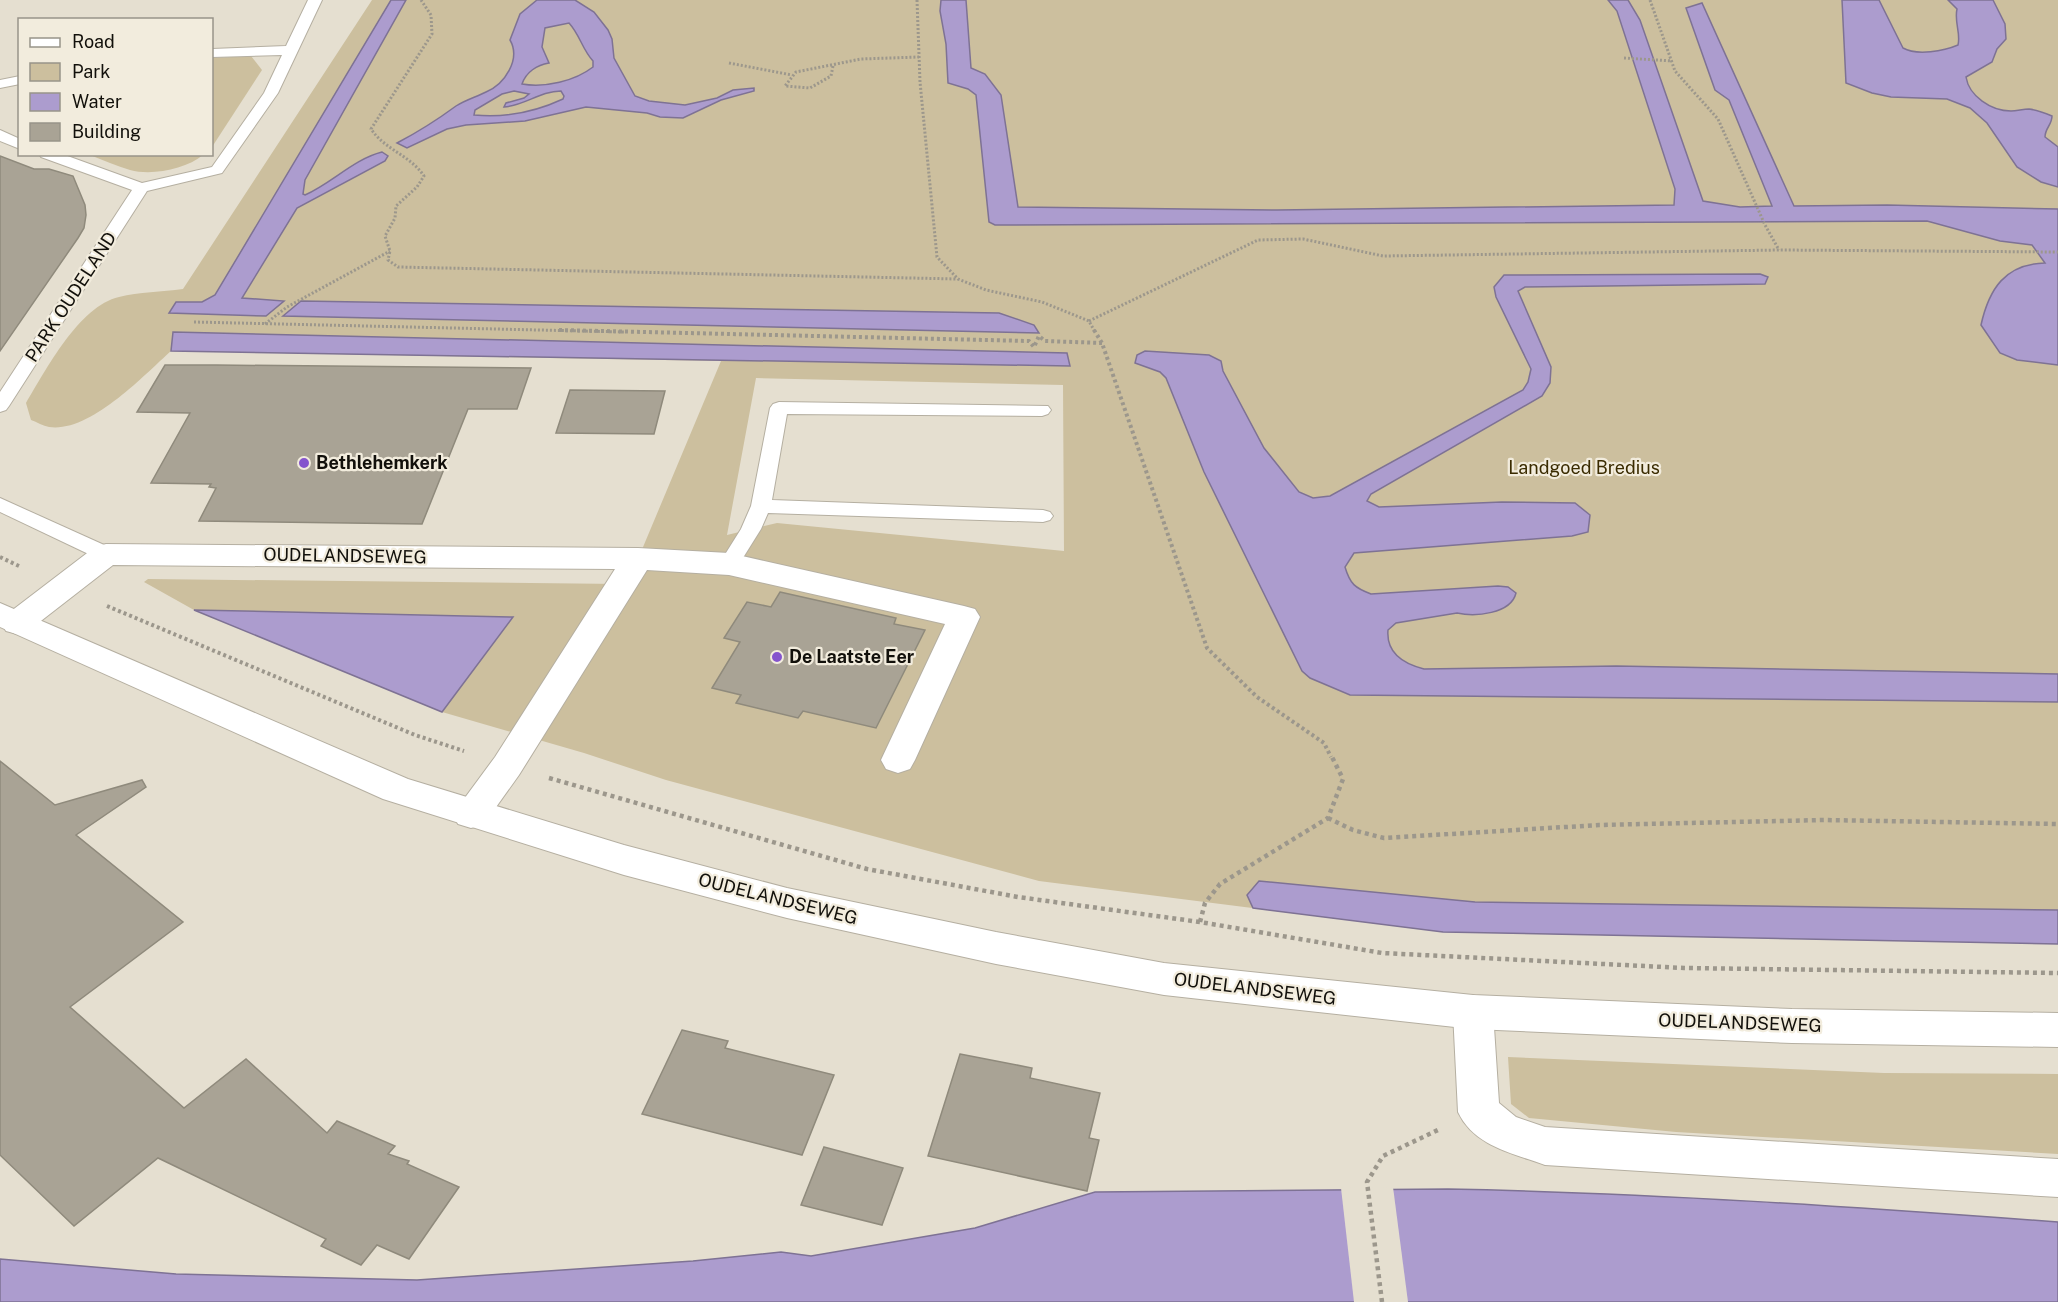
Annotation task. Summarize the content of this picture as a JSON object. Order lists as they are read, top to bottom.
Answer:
{
  "streets": {
    "street": ["OUDELANDSEWEG"],
    "lane": ["PARK OUDELAND"]
  },
  "parks": ["Landgoed Bredius"],
  "places": ["Bethlehemkerk", "De Laatste Eer"],
  "legend": [
    "Road",
    "Park",
    "Water",
    "Building"
  ]
}
